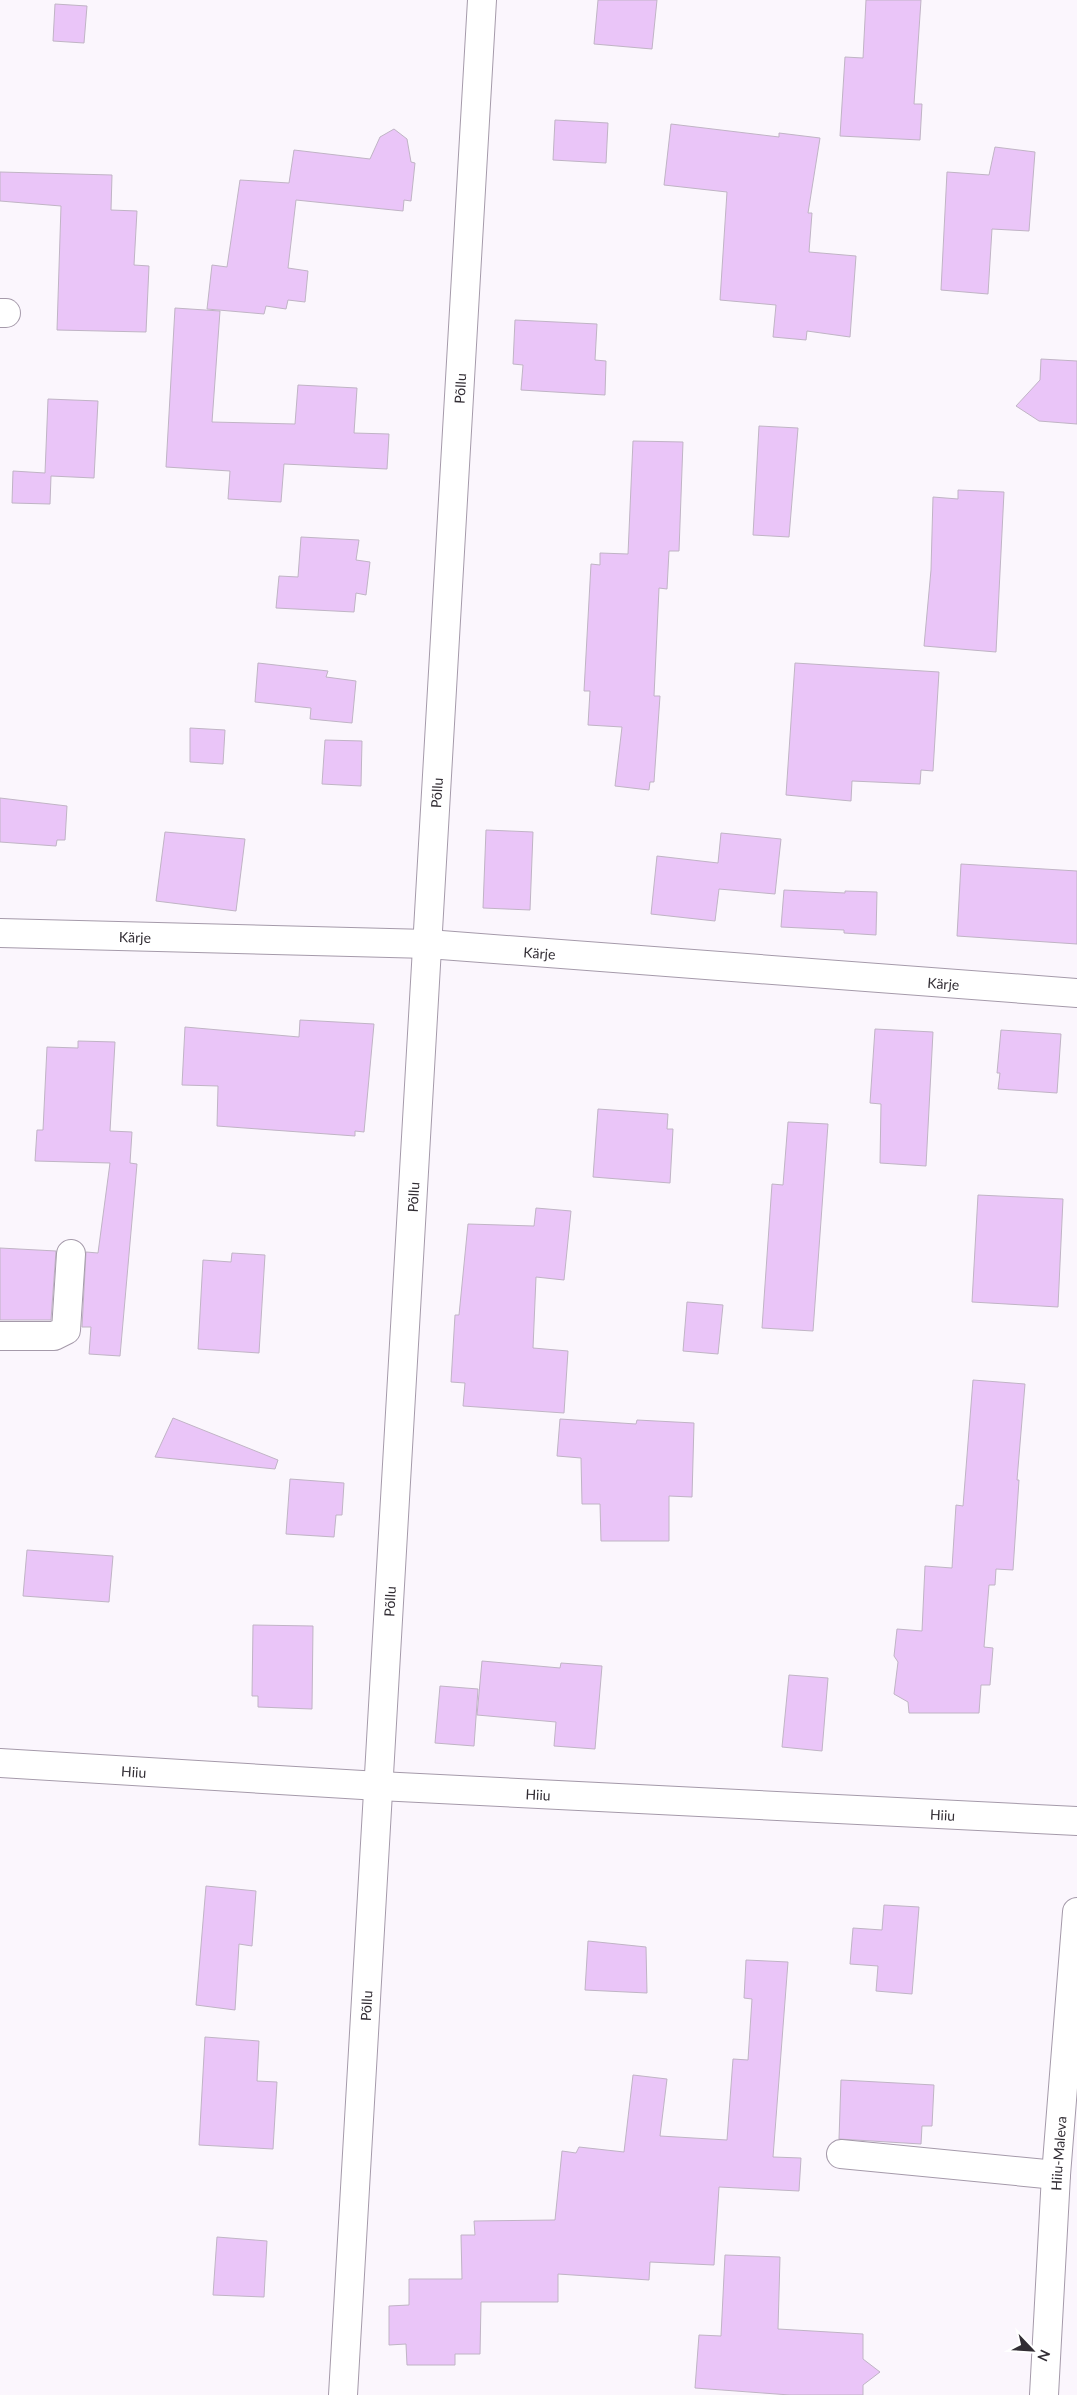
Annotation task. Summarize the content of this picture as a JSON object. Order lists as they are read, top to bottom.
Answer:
{
  "streets": {
    "street": [
      "Põllu",
      "Kärje",
      "Hiiu",
      "Hiiu-Maleva"
    ]
  },
  "crossings": [
    ["Põllu", "Kärje"],
    ["Põllu", "Hiiu"]
  ],
  "north": "bottom right"
}
